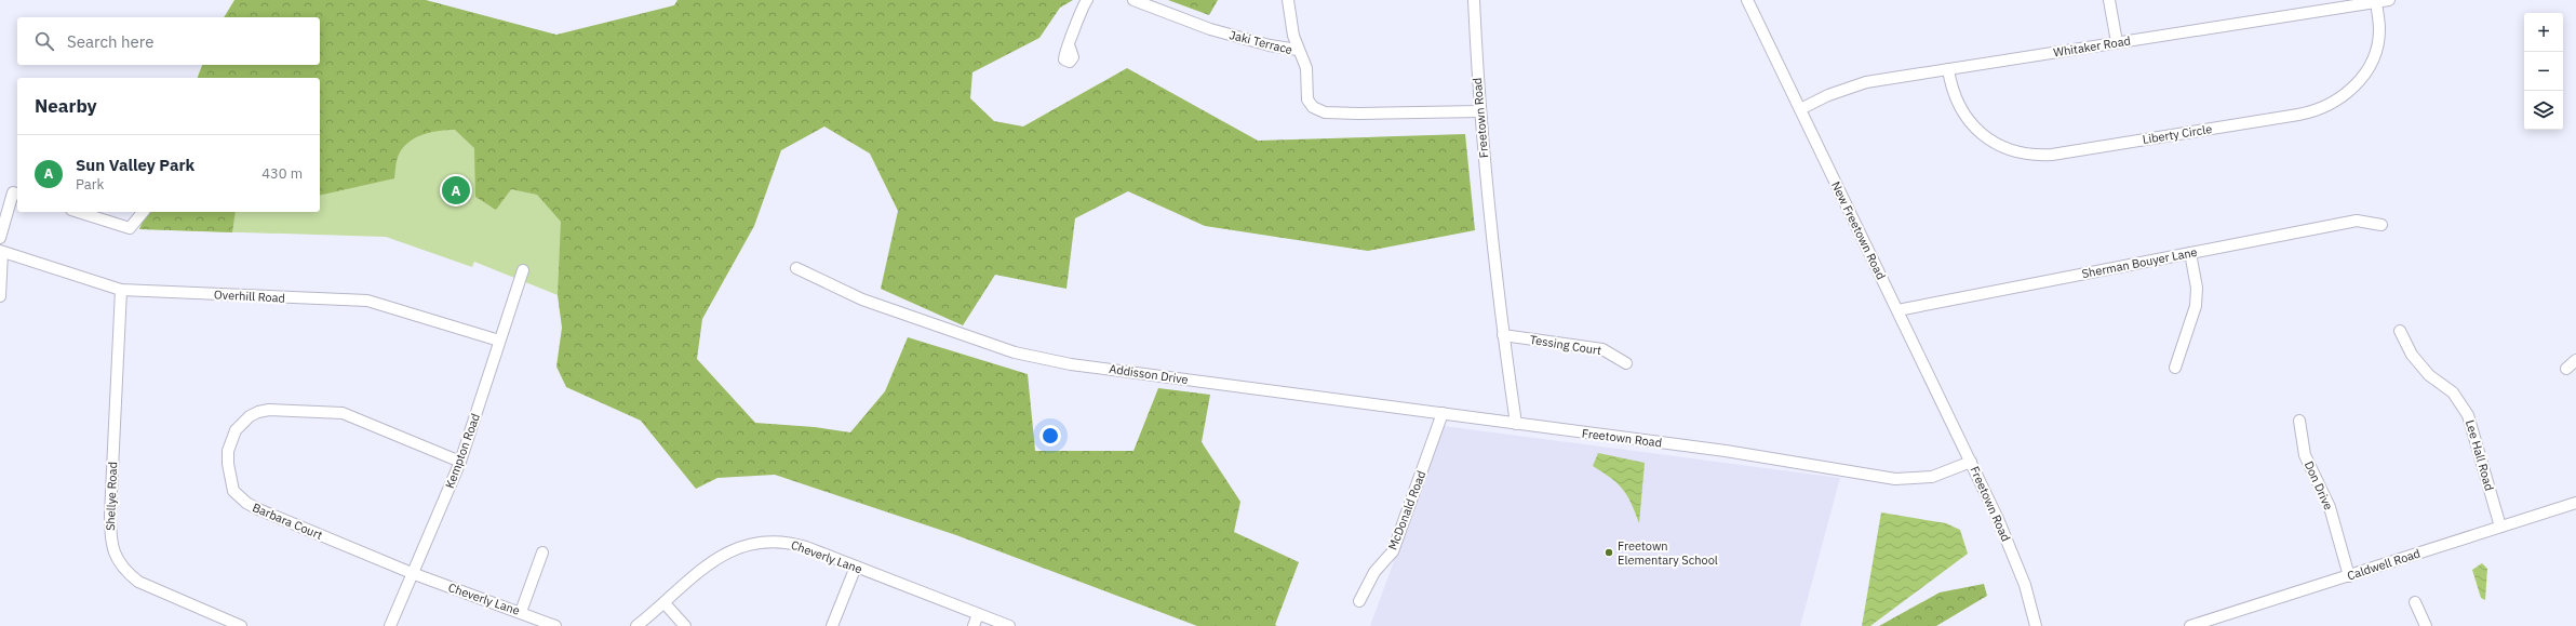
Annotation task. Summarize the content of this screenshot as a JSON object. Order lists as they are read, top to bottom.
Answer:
{
  "streets": {
    "street": [
      "Jaki Terrace",
      "Whitaker Road",
      "Freetown Road",
      "Liberty Circle",
      "New Freetown Road",
      "Sherman Bouyer Lane",
      "Overhill Road",
      "Tessing Court",
      "Addisson Drive",
      "Kempton Road",
      "Lee Hall Road",
      "Don Drive",
      "Shellye Road",
      "McDonald Road",
      "Barbara Court",
      "Cheverly Lane",
      "Caldwell Road"
    ]
  },
  "crossings": [
    ["Jaki Terrace", "Freetown Road"],
    ["Whitaker Road", "Liberty Circle"],
    ["Whitaker Road", "New Freetown Road"],
    ["Freetown Road", "New Freetown Road"],
    ["Freetown Road", "Tessing Court"],
    ["Freetown Road", "Addisson Drive"],
    ["New Freetown Road", "Sherman Bouyer Lane"],
    ["Overhill Road", "Kempton Road"],
    ["Overhill Road", "Shellye Road"],
    ["Addisson Drive", "McDonald Road"],
    ["Kempton Road", "Barbara Court"],
    ["Kempton Road", "Cheverly Lane"],
    ["Lee Hall Road", "Caldwell Road"],
    ["Don Drive", "Caldwell Road"],
    ["Barbara Court", "Cheverly Lane"]
  ],
  "places": ["Freetown Elementary School"],
  "page": {
    "map_buttons": ["+", "−"],
    "search": "Search here",
    "heading": "Nearby",
    "list": [
      {
        "mark": "A",
        "name": "Sun Valley Park",
        "note": "Park",
        "value": "430 m"
      }
    ],
    "pins": "A"
  }
}
